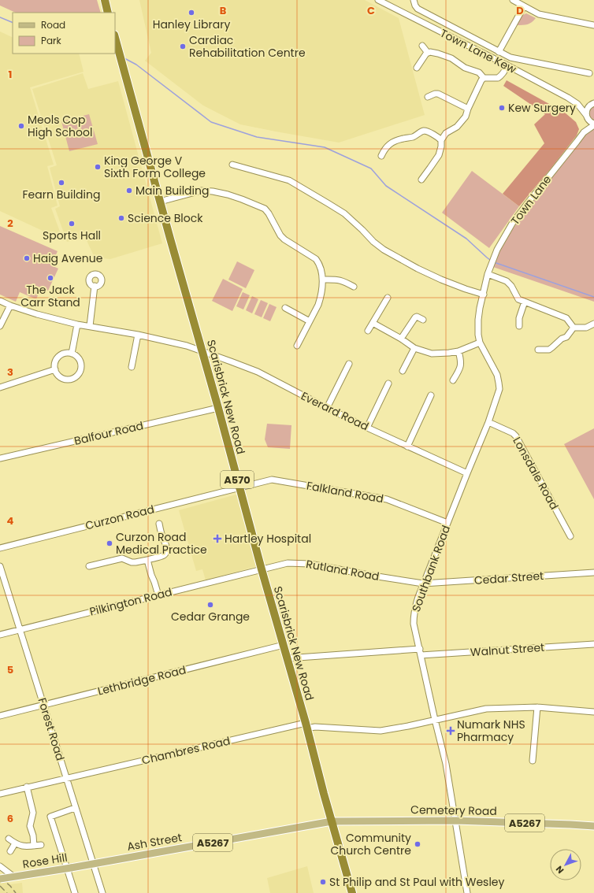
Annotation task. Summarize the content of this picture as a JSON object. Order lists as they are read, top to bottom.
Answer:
{
  "streets": {
    "highway": ["Scarisbrick New Road", "A570"],
    "main road": [
      "Cemetery Road",
      "A5267",
      "Ash Street",
      "Rose Hill"
    ],
    "street": [
      "Town Lane Kew",
      "Town Lane",
      "Everard Road",
      "Balfour Road",
      "Lonsdale Road",
      "Falkland Road",
      "Curzon Road",
      "Southbank Road",
      "Rutland Road",
      "Cedar Street",
      "Pilkington Road",
      "Walnut Street",
      "Lethbridge Road",
      "Forest Road",
      "Chambres Road"
    ]
  },
  "crossings": [
    ["Town Lane Kew", "Town Lane"],
    ["Town Lane", "Southbank Road"],
    ["Scarisbrick New Road", "Everard Road"],
    ["Scarisbrick New Road", "Balfour Road"],
    ["Scarisbrick New Road", "Falkland Road"],
    ["Scarisbrick New Road", "Curzon Road"],
    ["Scarisbrick New Road", "Rutland Road"],
    ["Scarisbrick New Road", "Pilkington Road"],
    ["Scarisbrick New Road", "Lethbridge Road"],
    ["Scarisbrick New Road", "Chambres Road"],
    ["Scarisbrick New Road", "Cemetery Road"],
    ["Scarisbrick New Road", "Ash Street"],
    ["Everard Road", "Southbank Road"],
    ["Lonsdale Road", "Southbank Road"],
    ["Falkland Road", "Curzon Road"],
    ["Falkland Road", "Southbank Road"],
    ["Southbank Road", "Rutland Road"],
    ["Southbank Road", "Cedar Street"],
    ["Southbank Road", "Walnut Street"],
    ["Southbank Road", "Chambres Road"],
    ["Southbank Road", "Cemetery Road"],
    ["Rutland Road", "Cedar Street"],
    ["Rutland Road", "Pilkington Road"],
    ["Pilkington Road", "Forest Road"],
    ["Lethbridge Road", "Forest Road"],
    ["Forest Road", "Chambres Road"],
    ["Forest Road", "Ash Street"],
    ["Forest Road", "Rose Hill"],
    ["Cemetery Road", "Ash Street"],
    ["Ash Street", "Rose Hill"]
  ],
  "places": {
    "other": [
      "Hanley Library",
      "Cardiac Rehabilitation Centre",
      "Kew Surgery",
      "Meols Cop High School",
      "King George V Sixth Form College",
      "Fearn Building",
      "Main Building",
      "Science Block",
      "Sports Hall",
      "Haig Avenue",
      "The Jack Carr Stand",
      "Curzon Road Medical Practice",
      "Cedar Grange",
      "Community Church Centre",
      "St Philip and St Paul with Wesley"
    ],
    "health": ["Hartley Hospital", "Numark NHS Pharmacy"]
  },
  "legend": ["Road", "Park"],
  "north": "bottom left",
  "grid": {
    "columns": ["B", "C", "D"],
    "rows": [
      "1",
      "2",
      "3",
      "4",
      "5",
      "6"
    ]
  }
}
